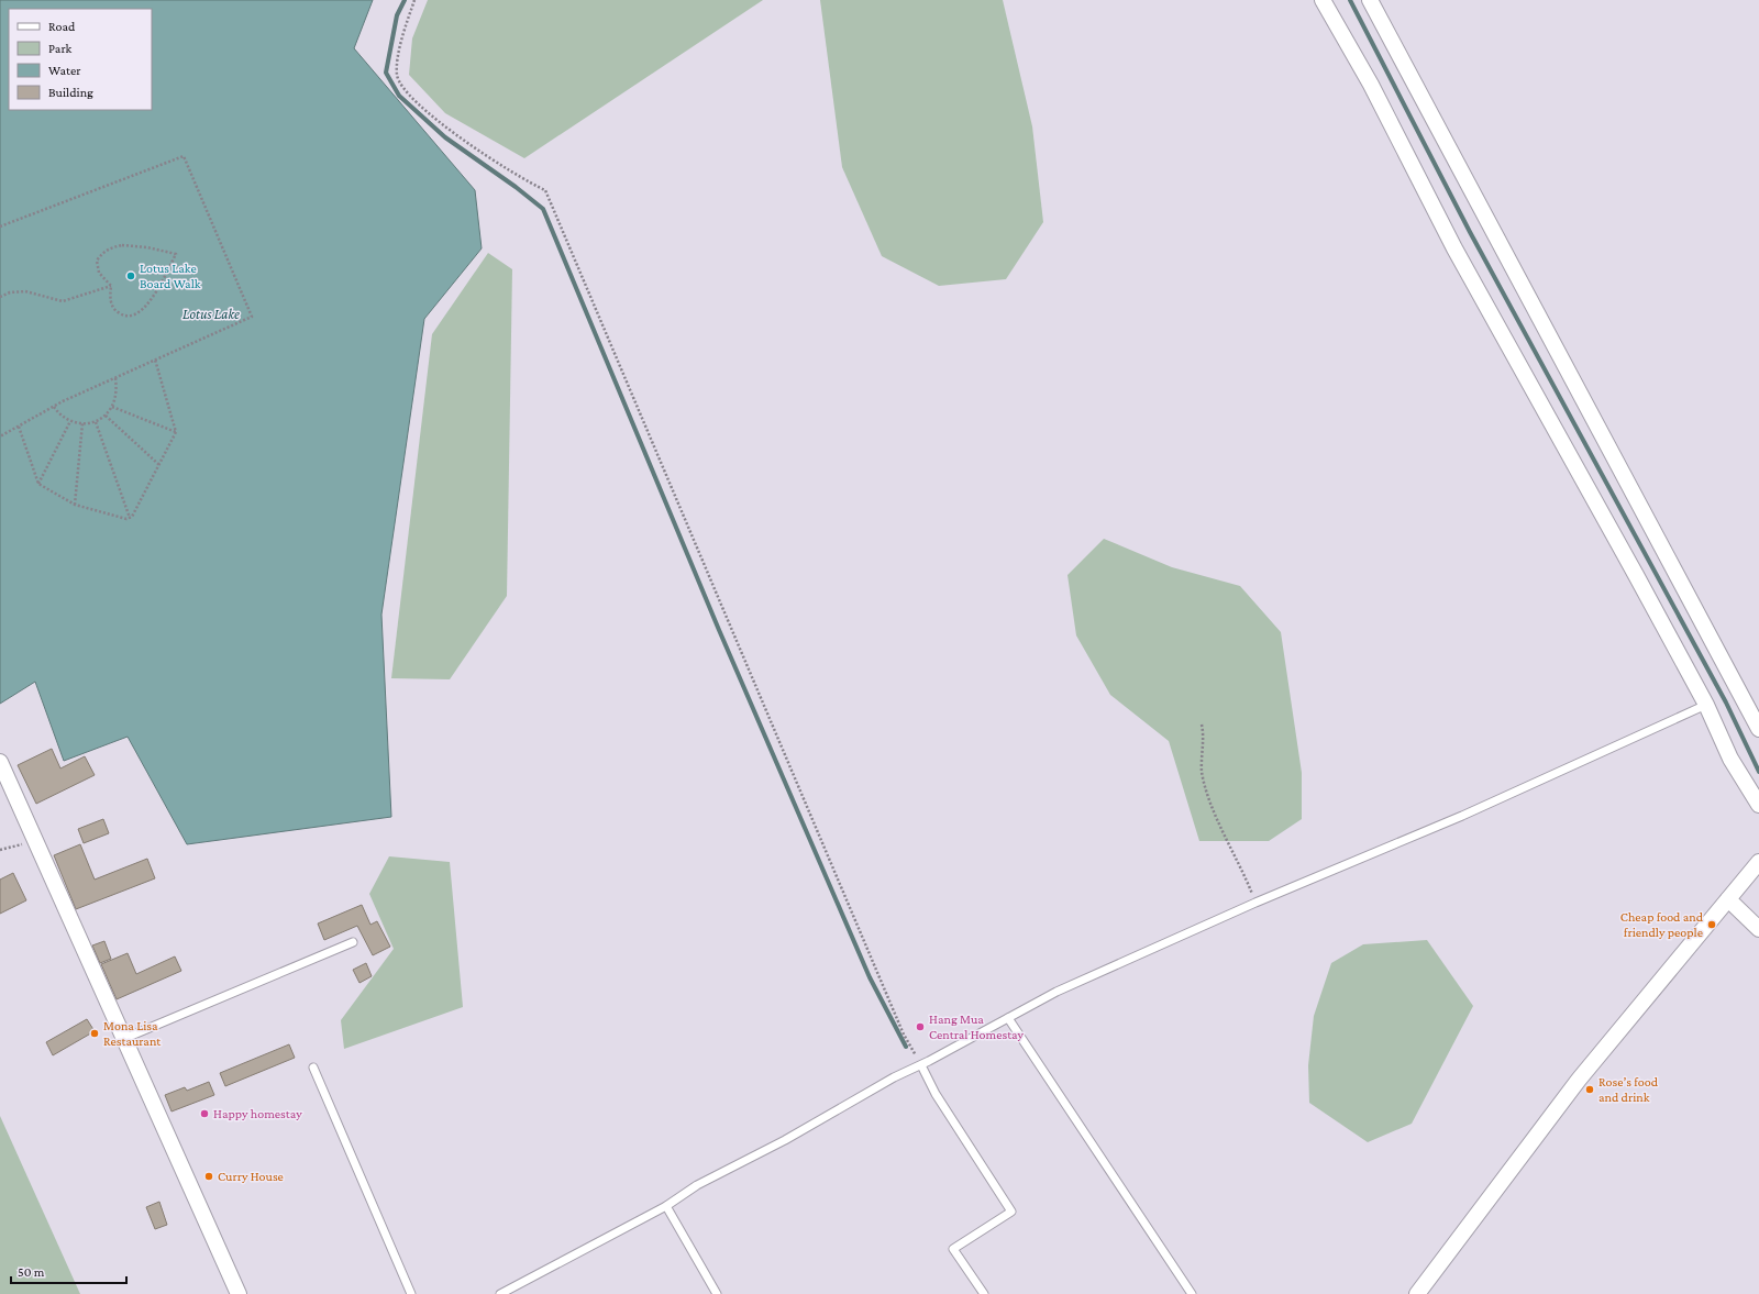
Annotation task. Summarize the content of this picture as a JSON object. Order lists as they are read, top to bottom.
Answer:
{
  "water": ["Lotus Lake"],
  "places": [
    "Lotus Lake Board Walk",
    "Cheap food and friendly people",
    "Hang Mua Central Homestay",
    "Mona Lisa Restaurant",
    "Rose’s food and drink",
    "Happy homestay",
    "Curry House"
  ],
  "legend": [
    "Road",
    "Park",
    "Water",
    "Building"
  ],
  "scale_bar": "50 m"
}
